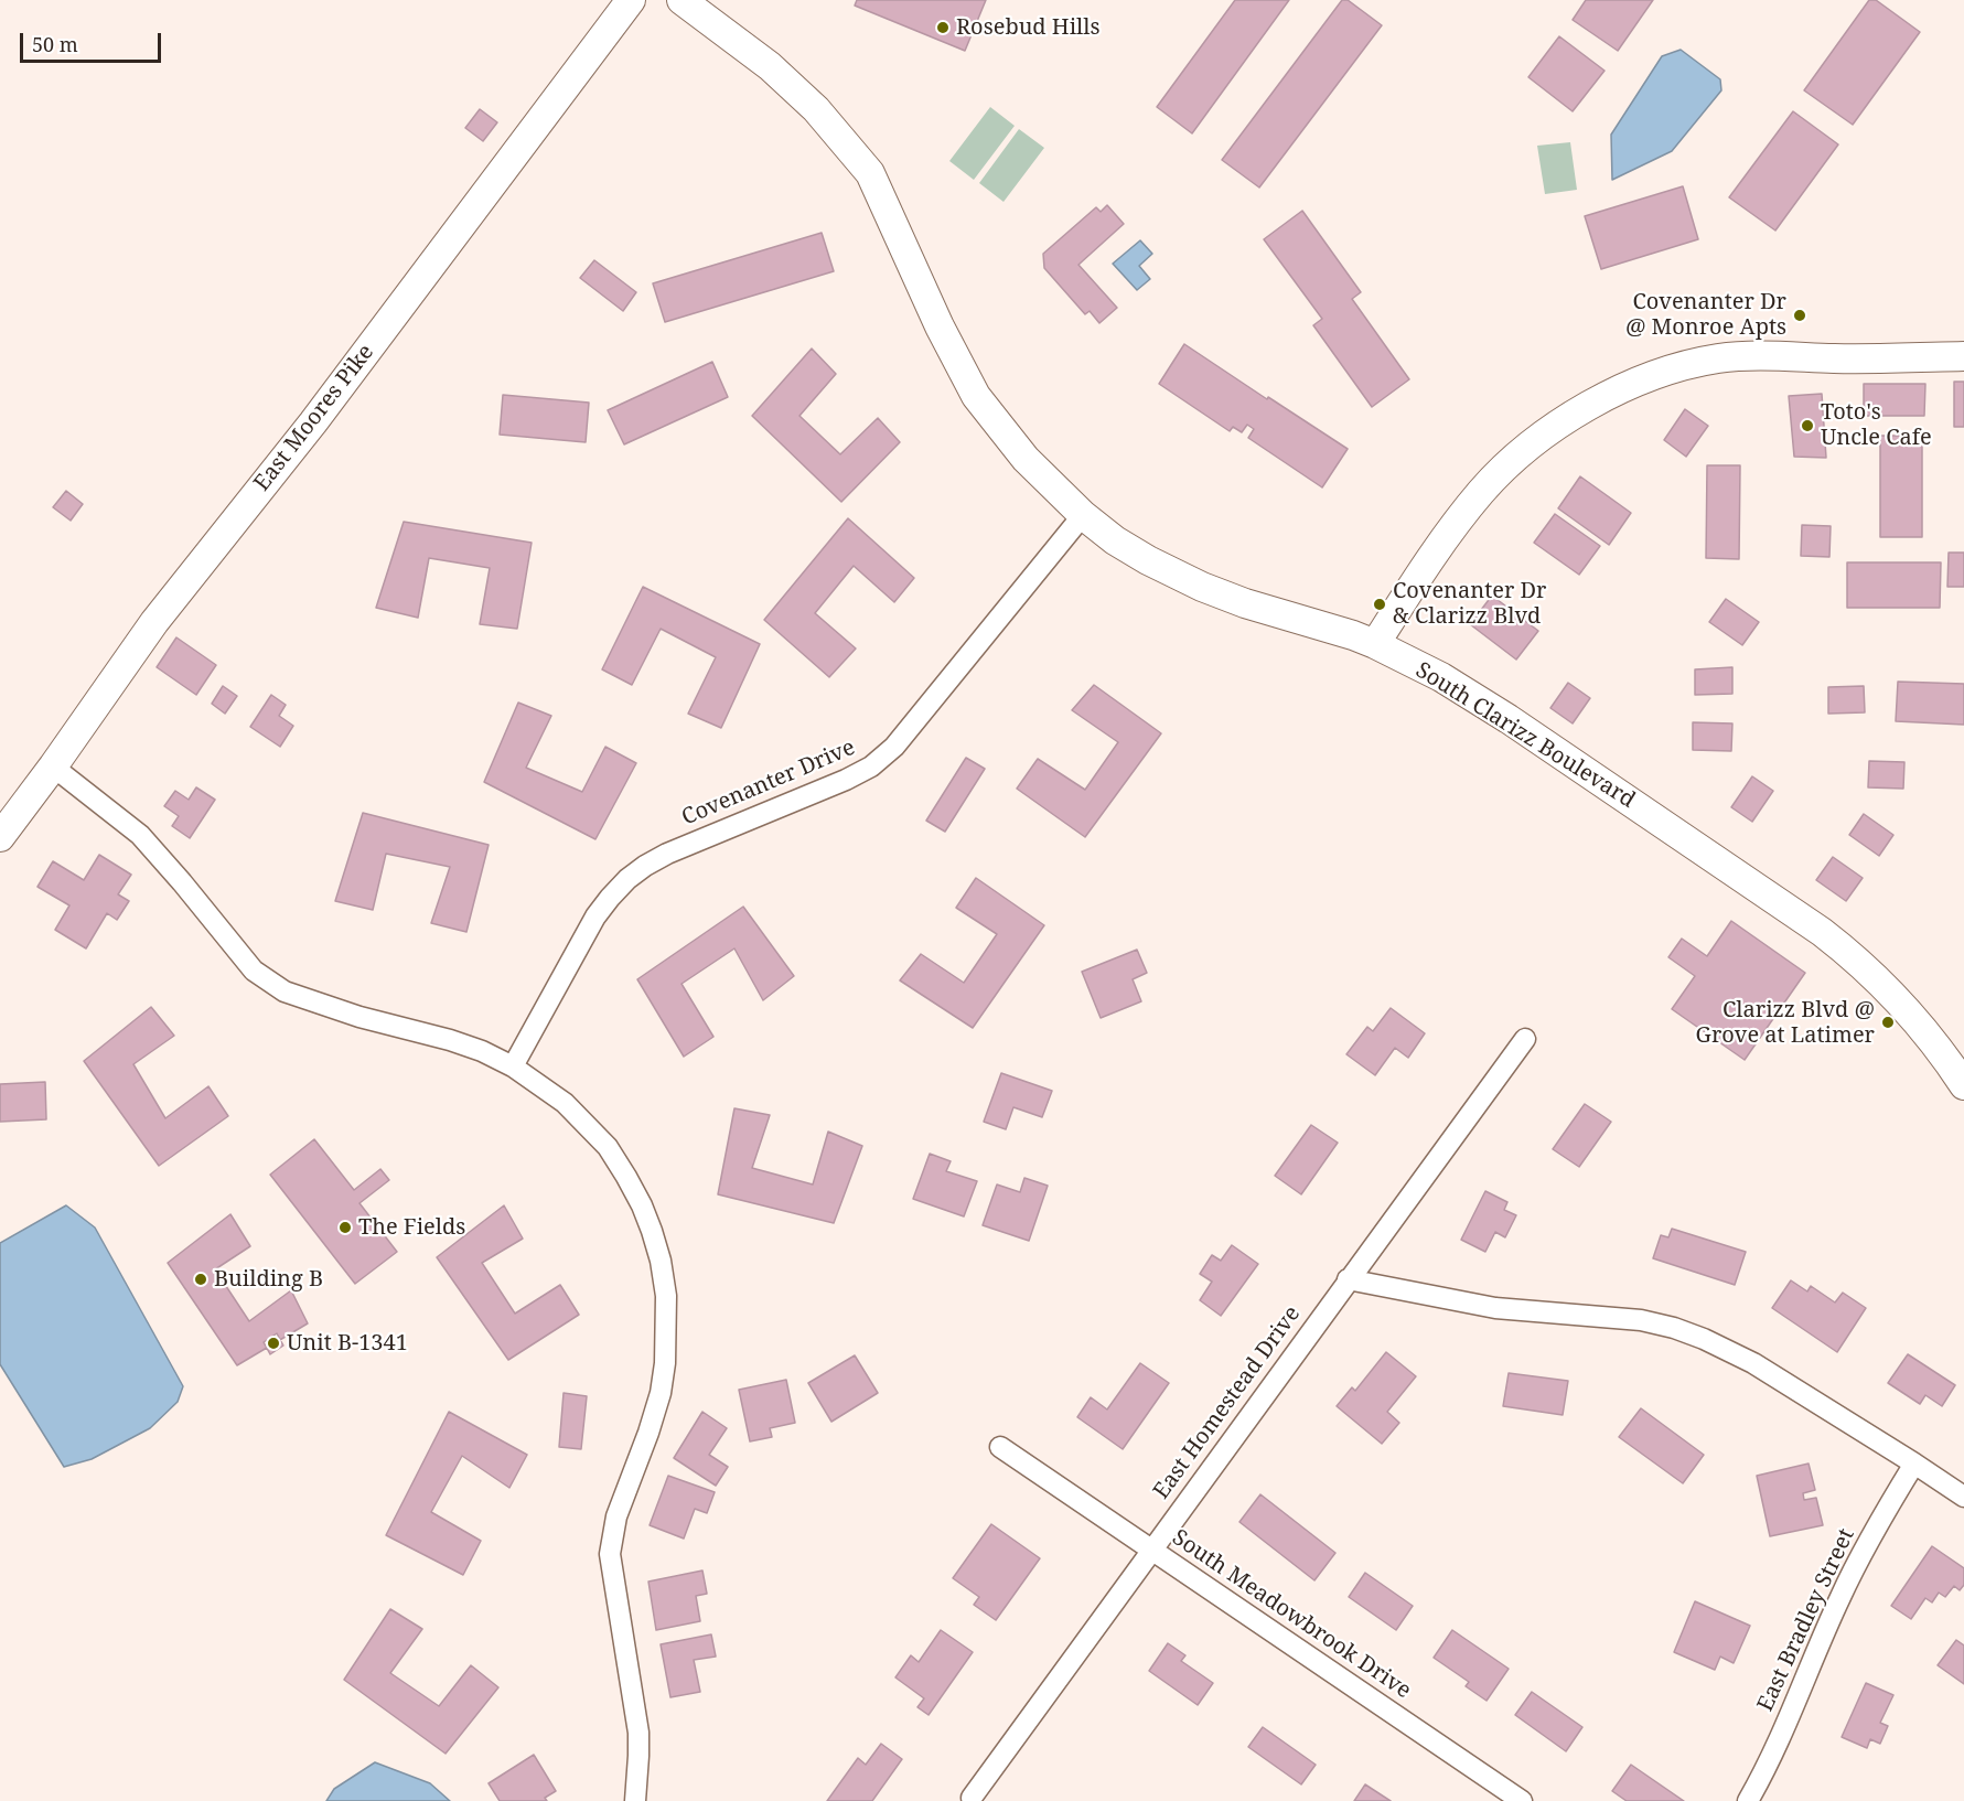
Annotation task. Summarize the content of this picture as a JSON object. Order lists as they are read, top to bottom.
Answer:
{
  "streets": {
    "street": [
      "East Moores Pike",
      "South Clarizz Boulevard",
      "Covenanter Drive",
      "East Homestead Drive",
      "South Meadowbrook Drive",
      "East Bradley Street"
    ]
  },
  "crossings": [
    ["South Clarizz Boulevard", "Covenanter Drive"],
    ["East Homestead Drive", "South Meadowbrook Drive"]
  ],
  "places": [
    "Rosebud Hills",
    "Covenanter Dr @ Monroe Apts",
    "Toto's Uncle Cafe",
    "Covenanter Dr & Clarizz Blvd",
    "Clarizz Blvd @ Grove at Latimer",
    "The Fields",
    "Building B",
    "Unit B-1341"
  ],
  "scale_bar": "50 m"
}
